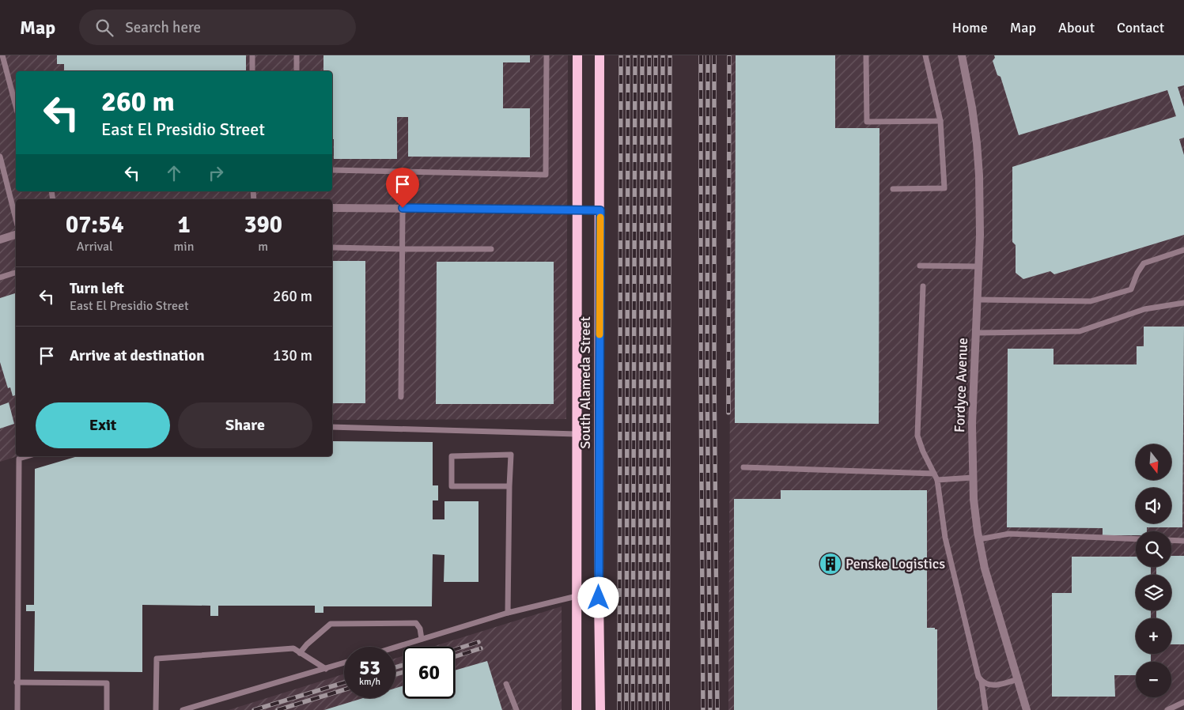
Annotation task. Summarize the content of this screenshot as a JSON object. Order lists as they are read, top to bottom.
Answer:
{
  "streets": {
    "main road": ["South Alameda Street"],
    "street": ["Fordyce Avenue"]
  },
  "places": {
    "building": ["Penske Logistics"]
  },
  "north": "bottom",
  "page": {
    "header": "Map",
    "search": "Search here",
    "nav": [
      "Home",
      "Map",
      "About",
      "Contact"
    ],
    "turn": ["260 m", "East El Presidio Street"],
    "eta": [
      "07:54",
      "Arrival",
      "1",
      "min",
      "390",
      "m"
    ],
    "list": [
      {
        "name": "Turn left",
        "note": "East El Presidio Street",
        "value": "260 m"
      },
      {
        "name": "Arrive at destination",
        "value": "130 m"
      }
    ],
    "buttons": ["Exit", "Share"],
    "map_buttons": ["+", "−"],
    "speed": "53 km/h",
    "limit": "60"
  }
}
